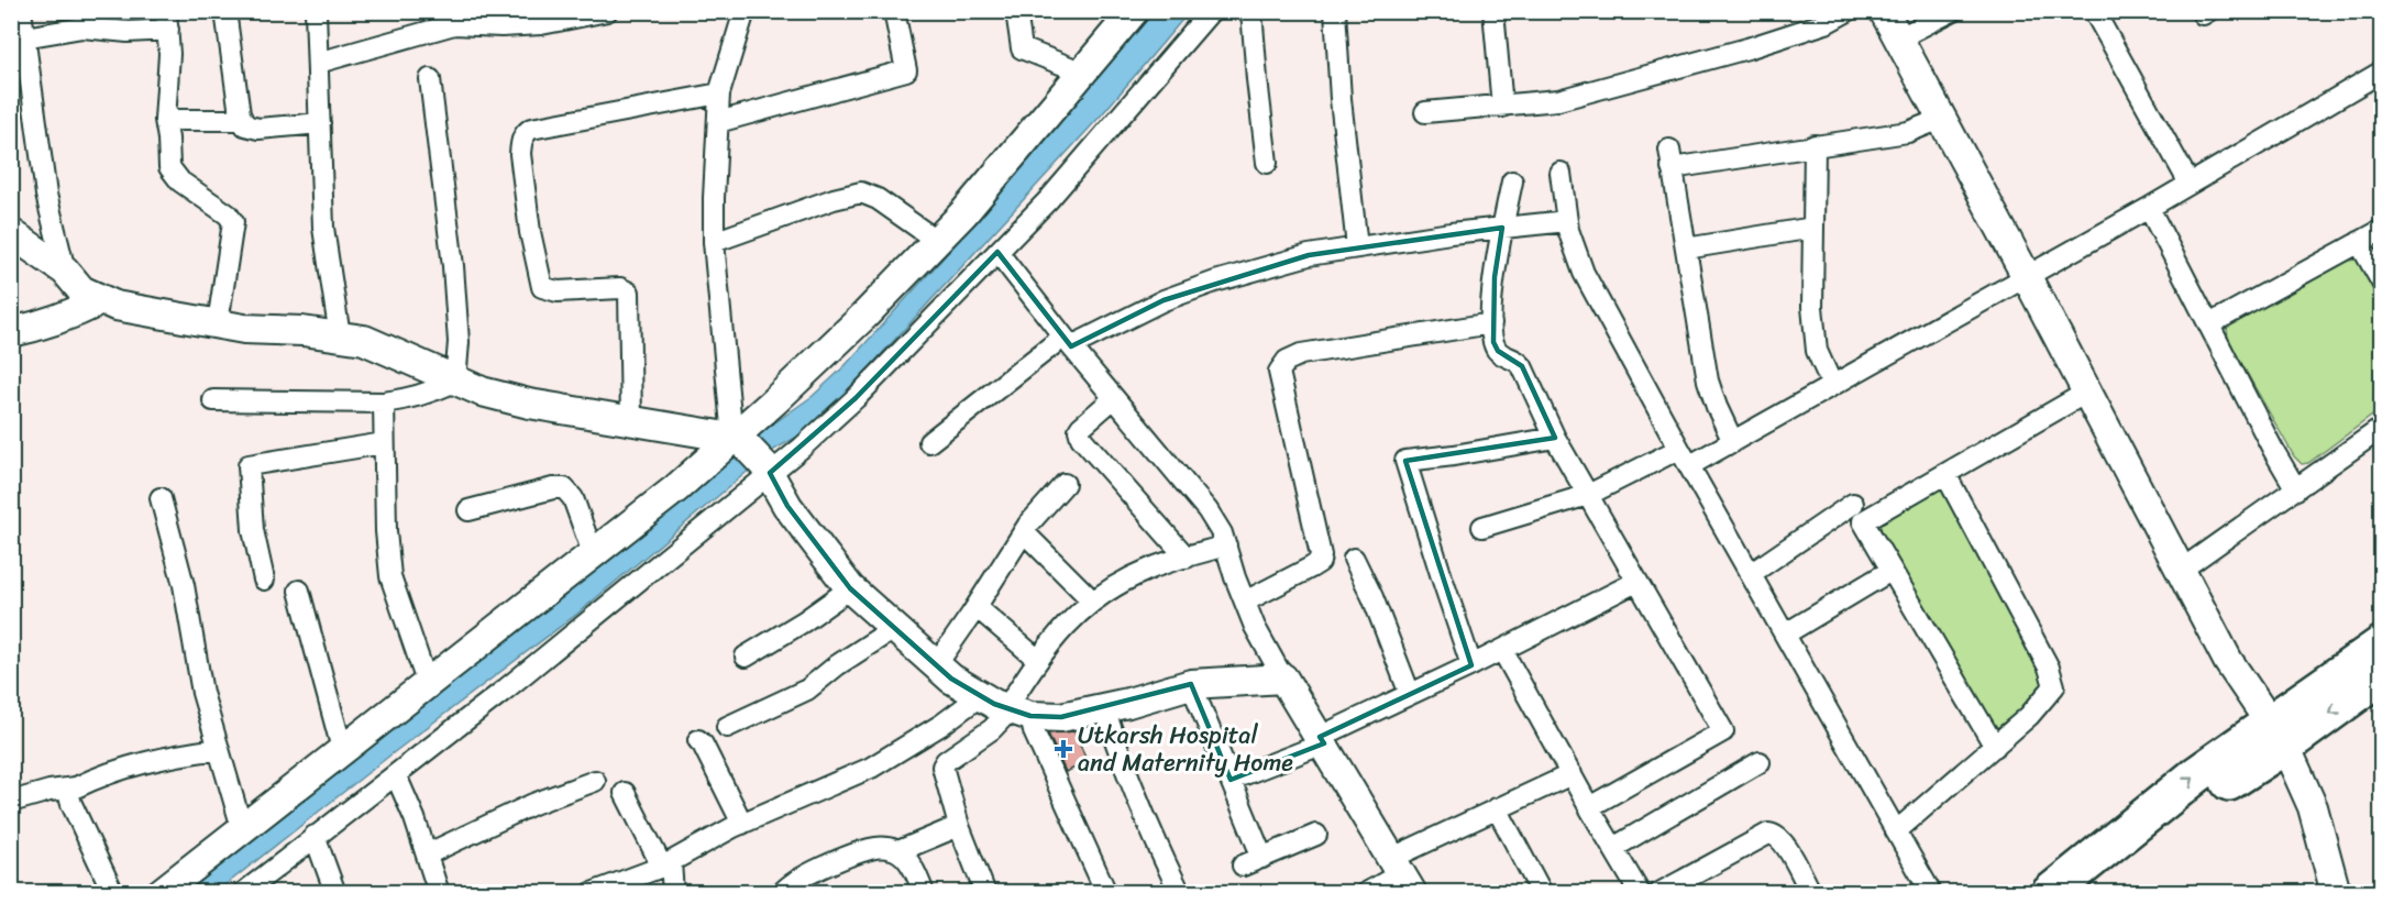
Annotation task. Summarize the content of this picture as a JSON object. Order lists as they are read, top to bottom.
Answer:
{
  "places": {
    "health": ["Utkarsh Hospital and Maternity Home"]
  }
}
